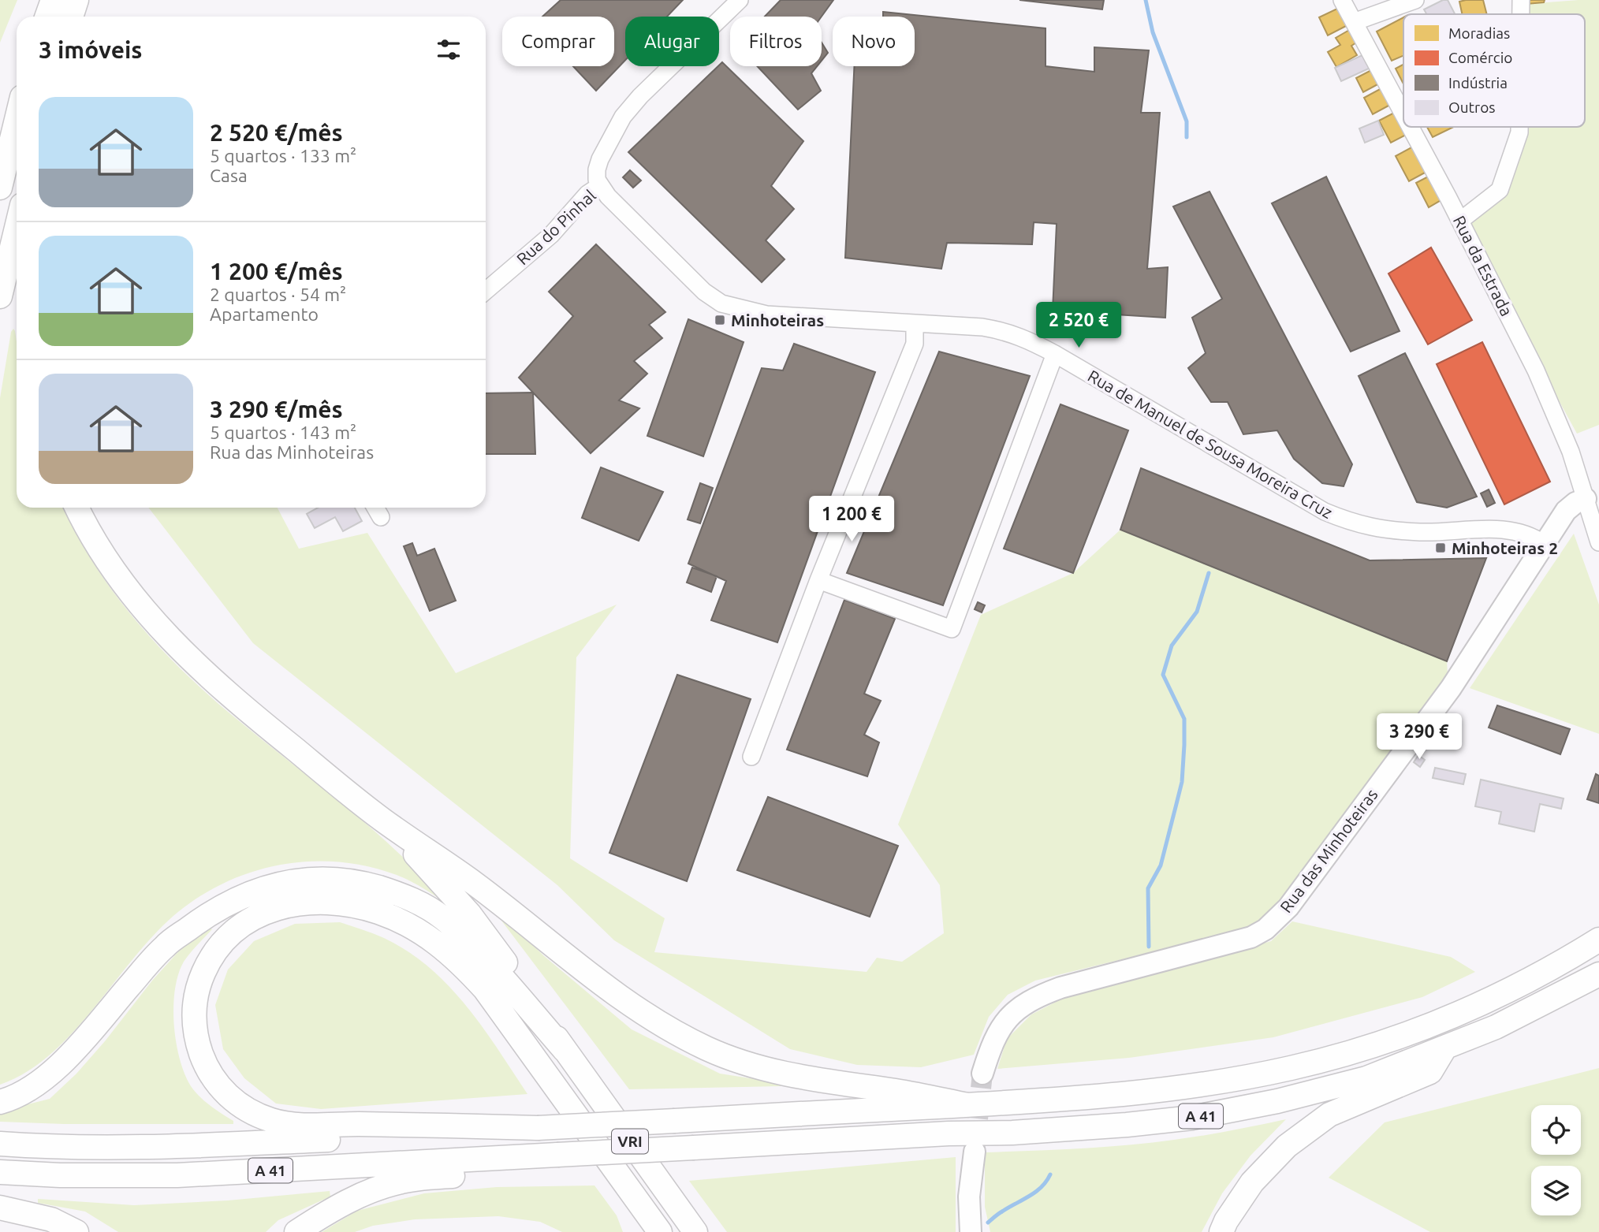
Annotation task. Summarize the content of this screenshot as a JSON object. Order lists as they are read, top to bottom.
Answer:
{
  "streets": {
    "highway": ["A 41", "VRI"],
    "main road": ["Rua das Minhoteiras"],
    "street": ["Rua do Pinhal", "Rua da Estrada", "Rua de Manuel de Sousa Moreira Cruz"]
  },
  "crossings": [
    ["Rua do Pinhal", "Rua de Manuel de Sousa Moreira Cruz"],
    ["Rua da Estrada", "Rua das Minhoteiras"],
    ["Rua de Manuel de Sousa Moreira Cruz", "Rua das Minhoteiras"]
  ],
  "places": {
    "transit": ["Minhoteiras", "Minhoteiras 2"]
  },
  "legend": [
    "Moradias",
    "Comércio",
    "Indústria",
    "Outros"
  ],
  "page": {
    "chip": [
      "Comprar",
      "Alugar",
      "Filtros",
      "Novo"
    ],
    "heading": "3 imóveis",
    "list": [
      {
        "name": "2 520 €/mês",
        "note": "5 quartos · 133 m² · Casa"
      },
      {
        "name": "1 200 €/mês",
        "note": "2 quartos · 54 m² · Apartamento"
      },
      {
        "name": "3 290 €/mês",
        "note": "5 quartos · 143 m² · Rua das Minhoteiras"
      }
    ],
    "price": ["2 520 €", "1 200 €", "3 290 €"]
  }
}
